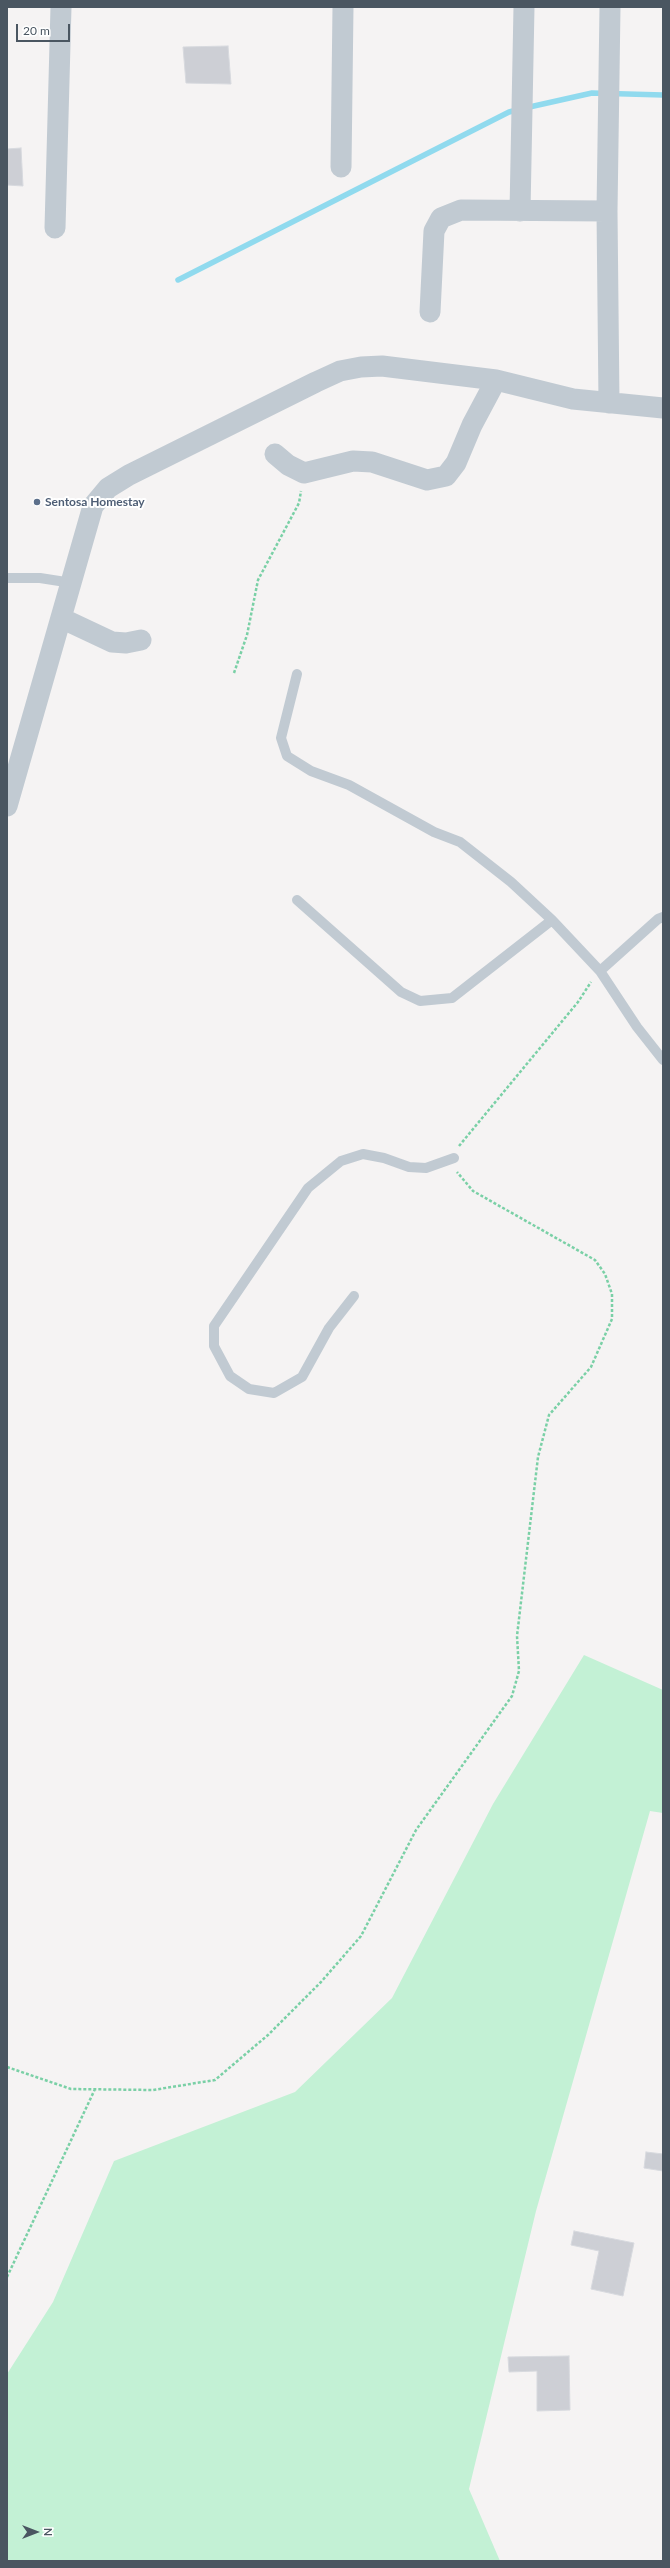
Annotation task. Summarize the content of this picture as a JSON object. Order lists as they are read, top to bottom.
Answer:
{
  "places": ["Sentosa Homestay"],
  "scale_bar": "20 m",
  "north": "right"
}
